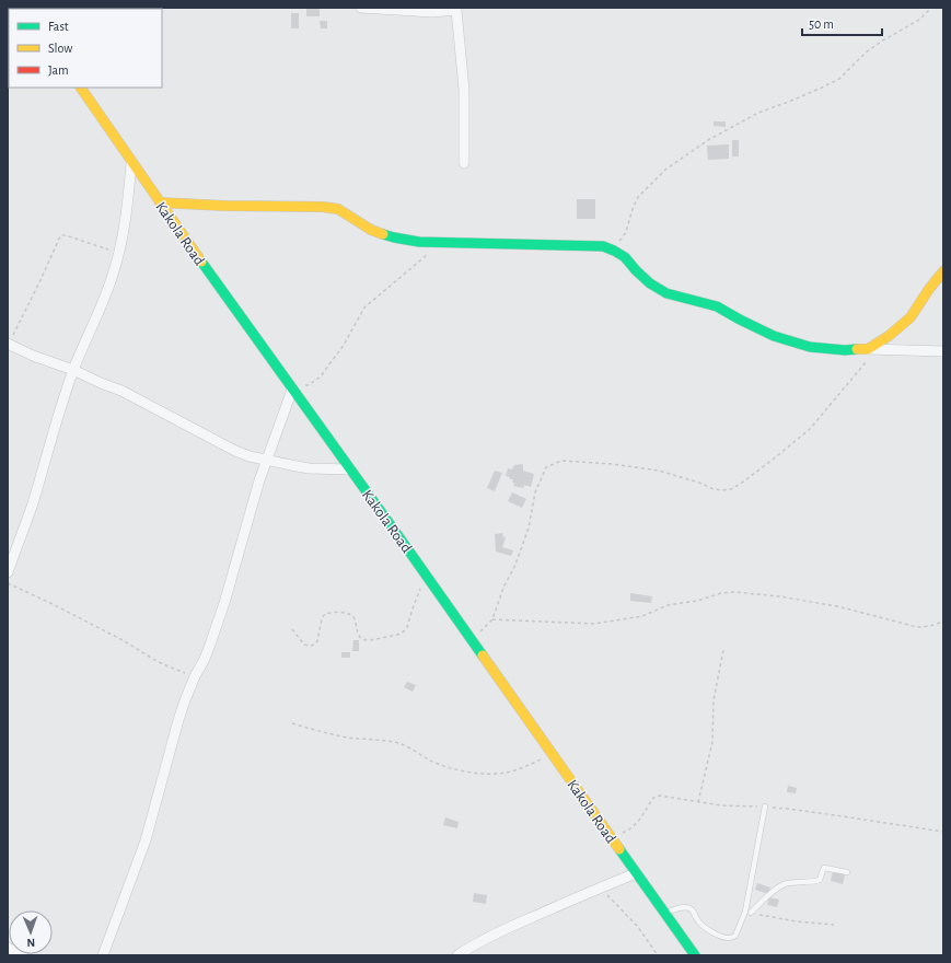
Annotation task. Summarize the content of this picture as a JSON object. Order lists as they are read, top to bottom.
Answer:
{
  "streets": {
    "main road": ["Kakola Road"]
  },
  "legend": ["Fast", "Slow", "Jam"],
  "scale_bar": "50 m",
  "north": "bottom"
}
